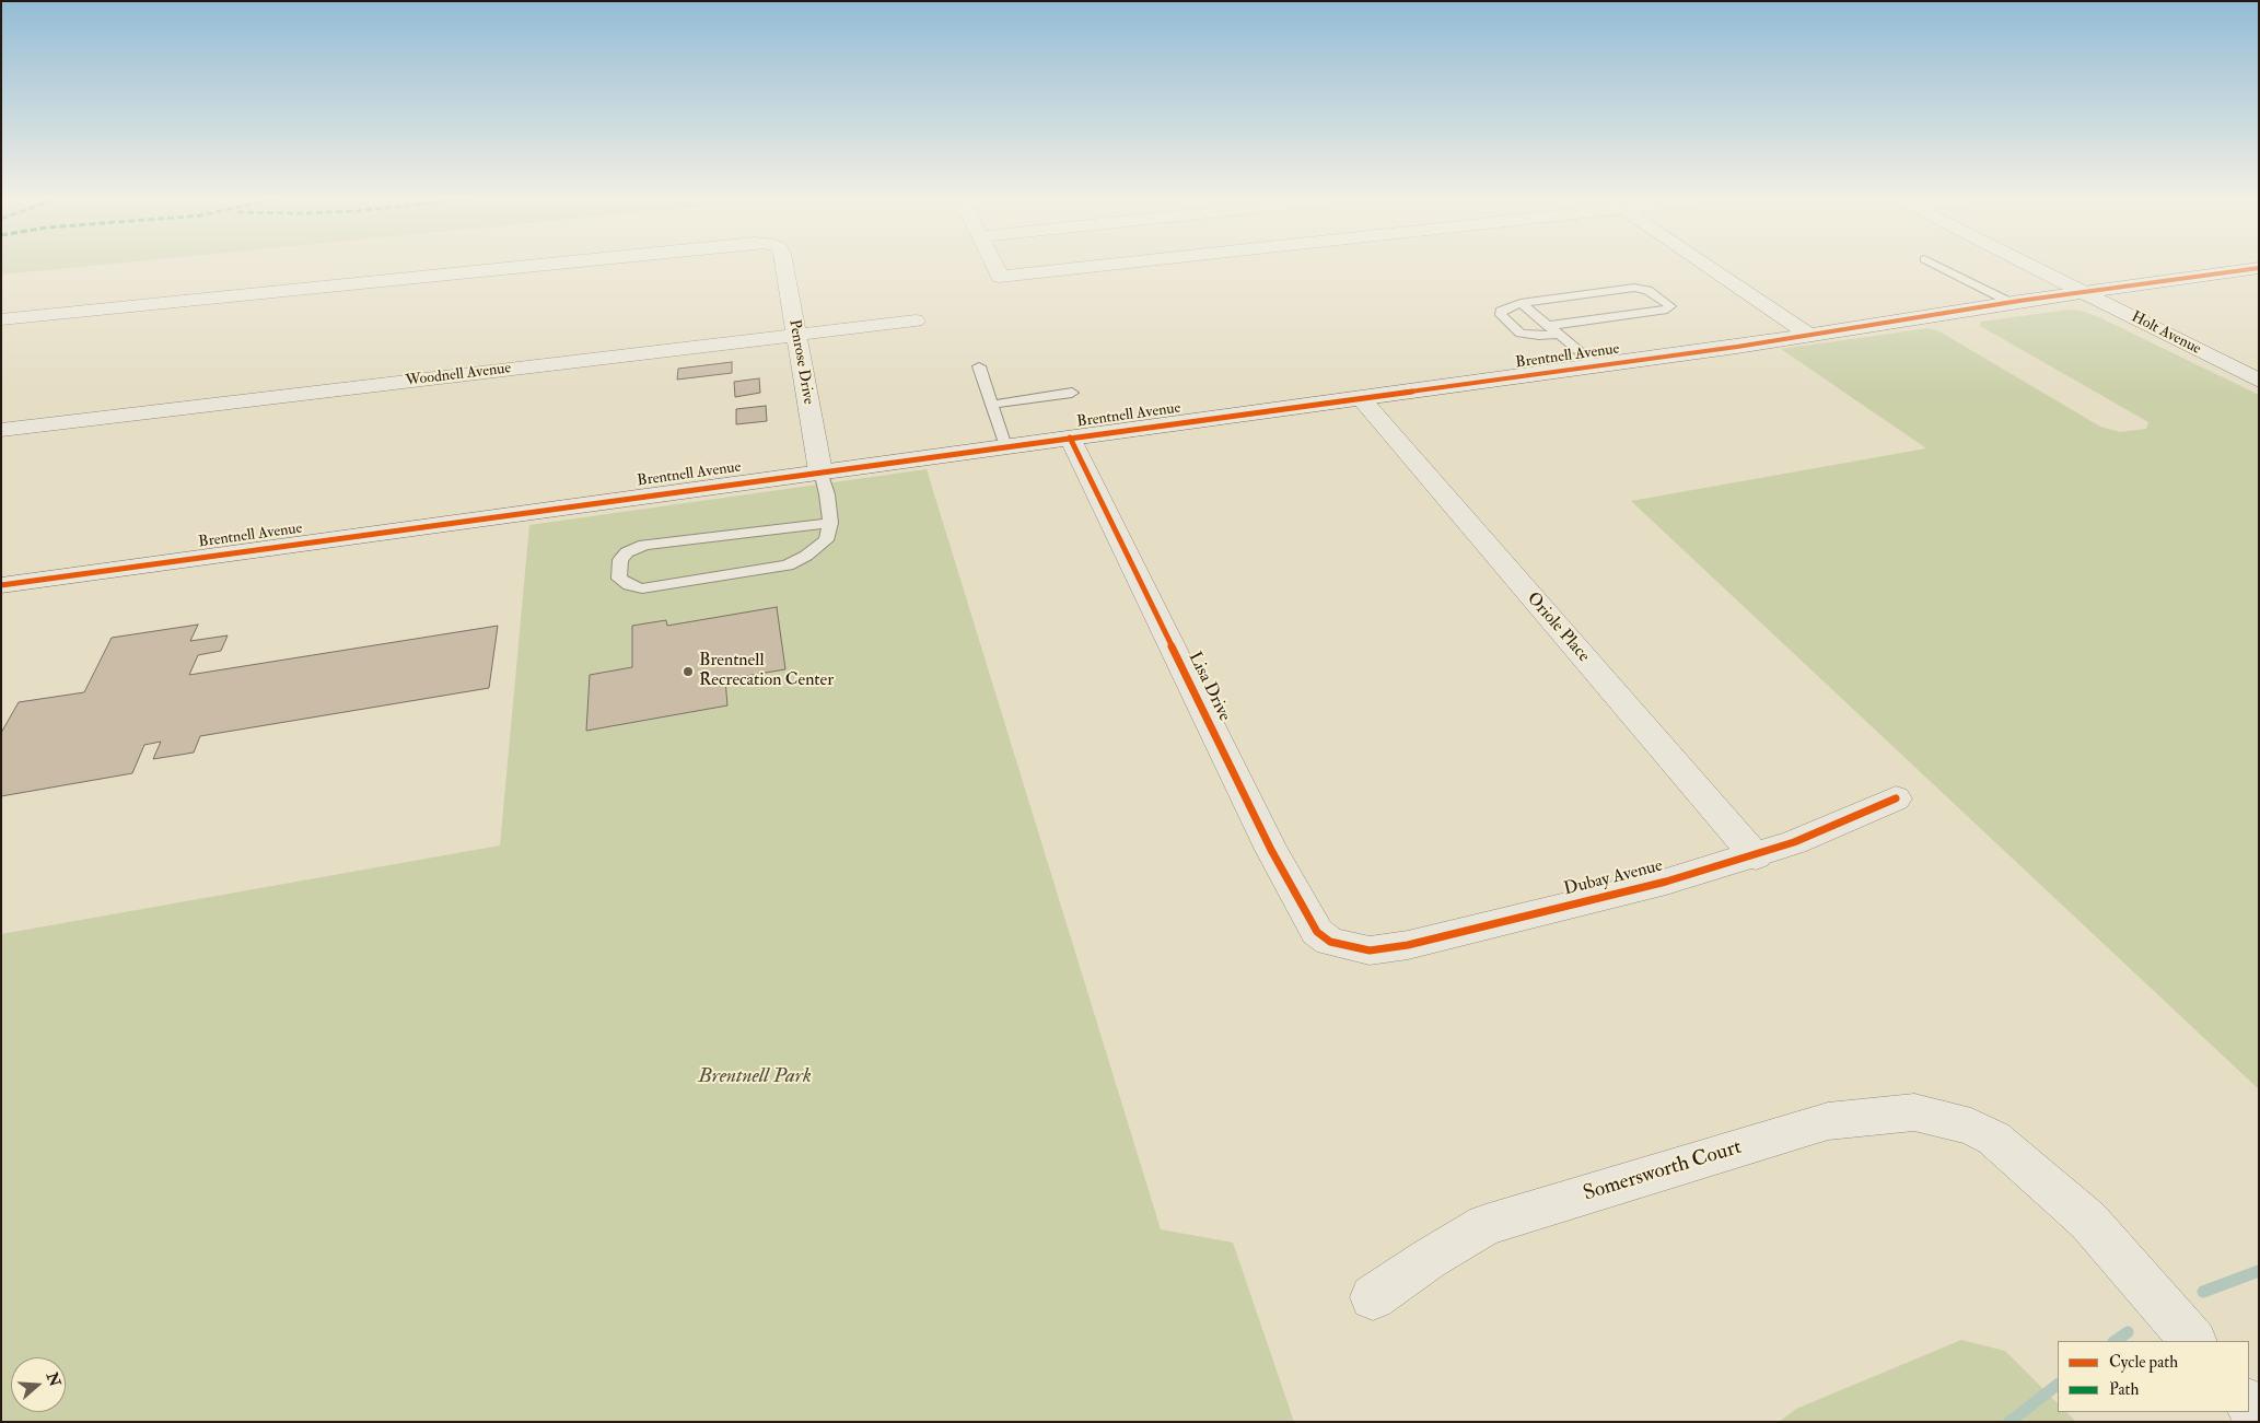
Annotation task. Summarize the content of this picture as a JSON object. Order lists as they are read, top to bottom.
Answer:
{
  "streets": {
    "street": [
      "Holt Avenue",
      "Brentnell Avenue",
      "Penrose Drive",
      "Woodnell Avenue",
      "Oriole Place",
      "Lisa Drive",
      "Dubay Avenue",
      "Somersworth Court"
    ]
  },
  "crossings": [
    ["Holt Avenue", "Brentnell Avenue"],
    ["Brentnell Avenue", "Penrose Drive"],
    ["Brentnell Avenue", "Oriole Place"],
    ["Brentnell Avenue", "Lisa Drive"],
    ["Penrose Drive", "Woodnell Avenue"],
    ["Oriole Place", "Dubay Avenue"],
    ["Lisa Drive", "Dubay Avenue"]
  ],
  "parks": ["Brentnell Park"],
  "places": ["Brentnell Recrecation Center"],
  "legend": ["Cycle path", "Path"],
  "north": "right"
}
